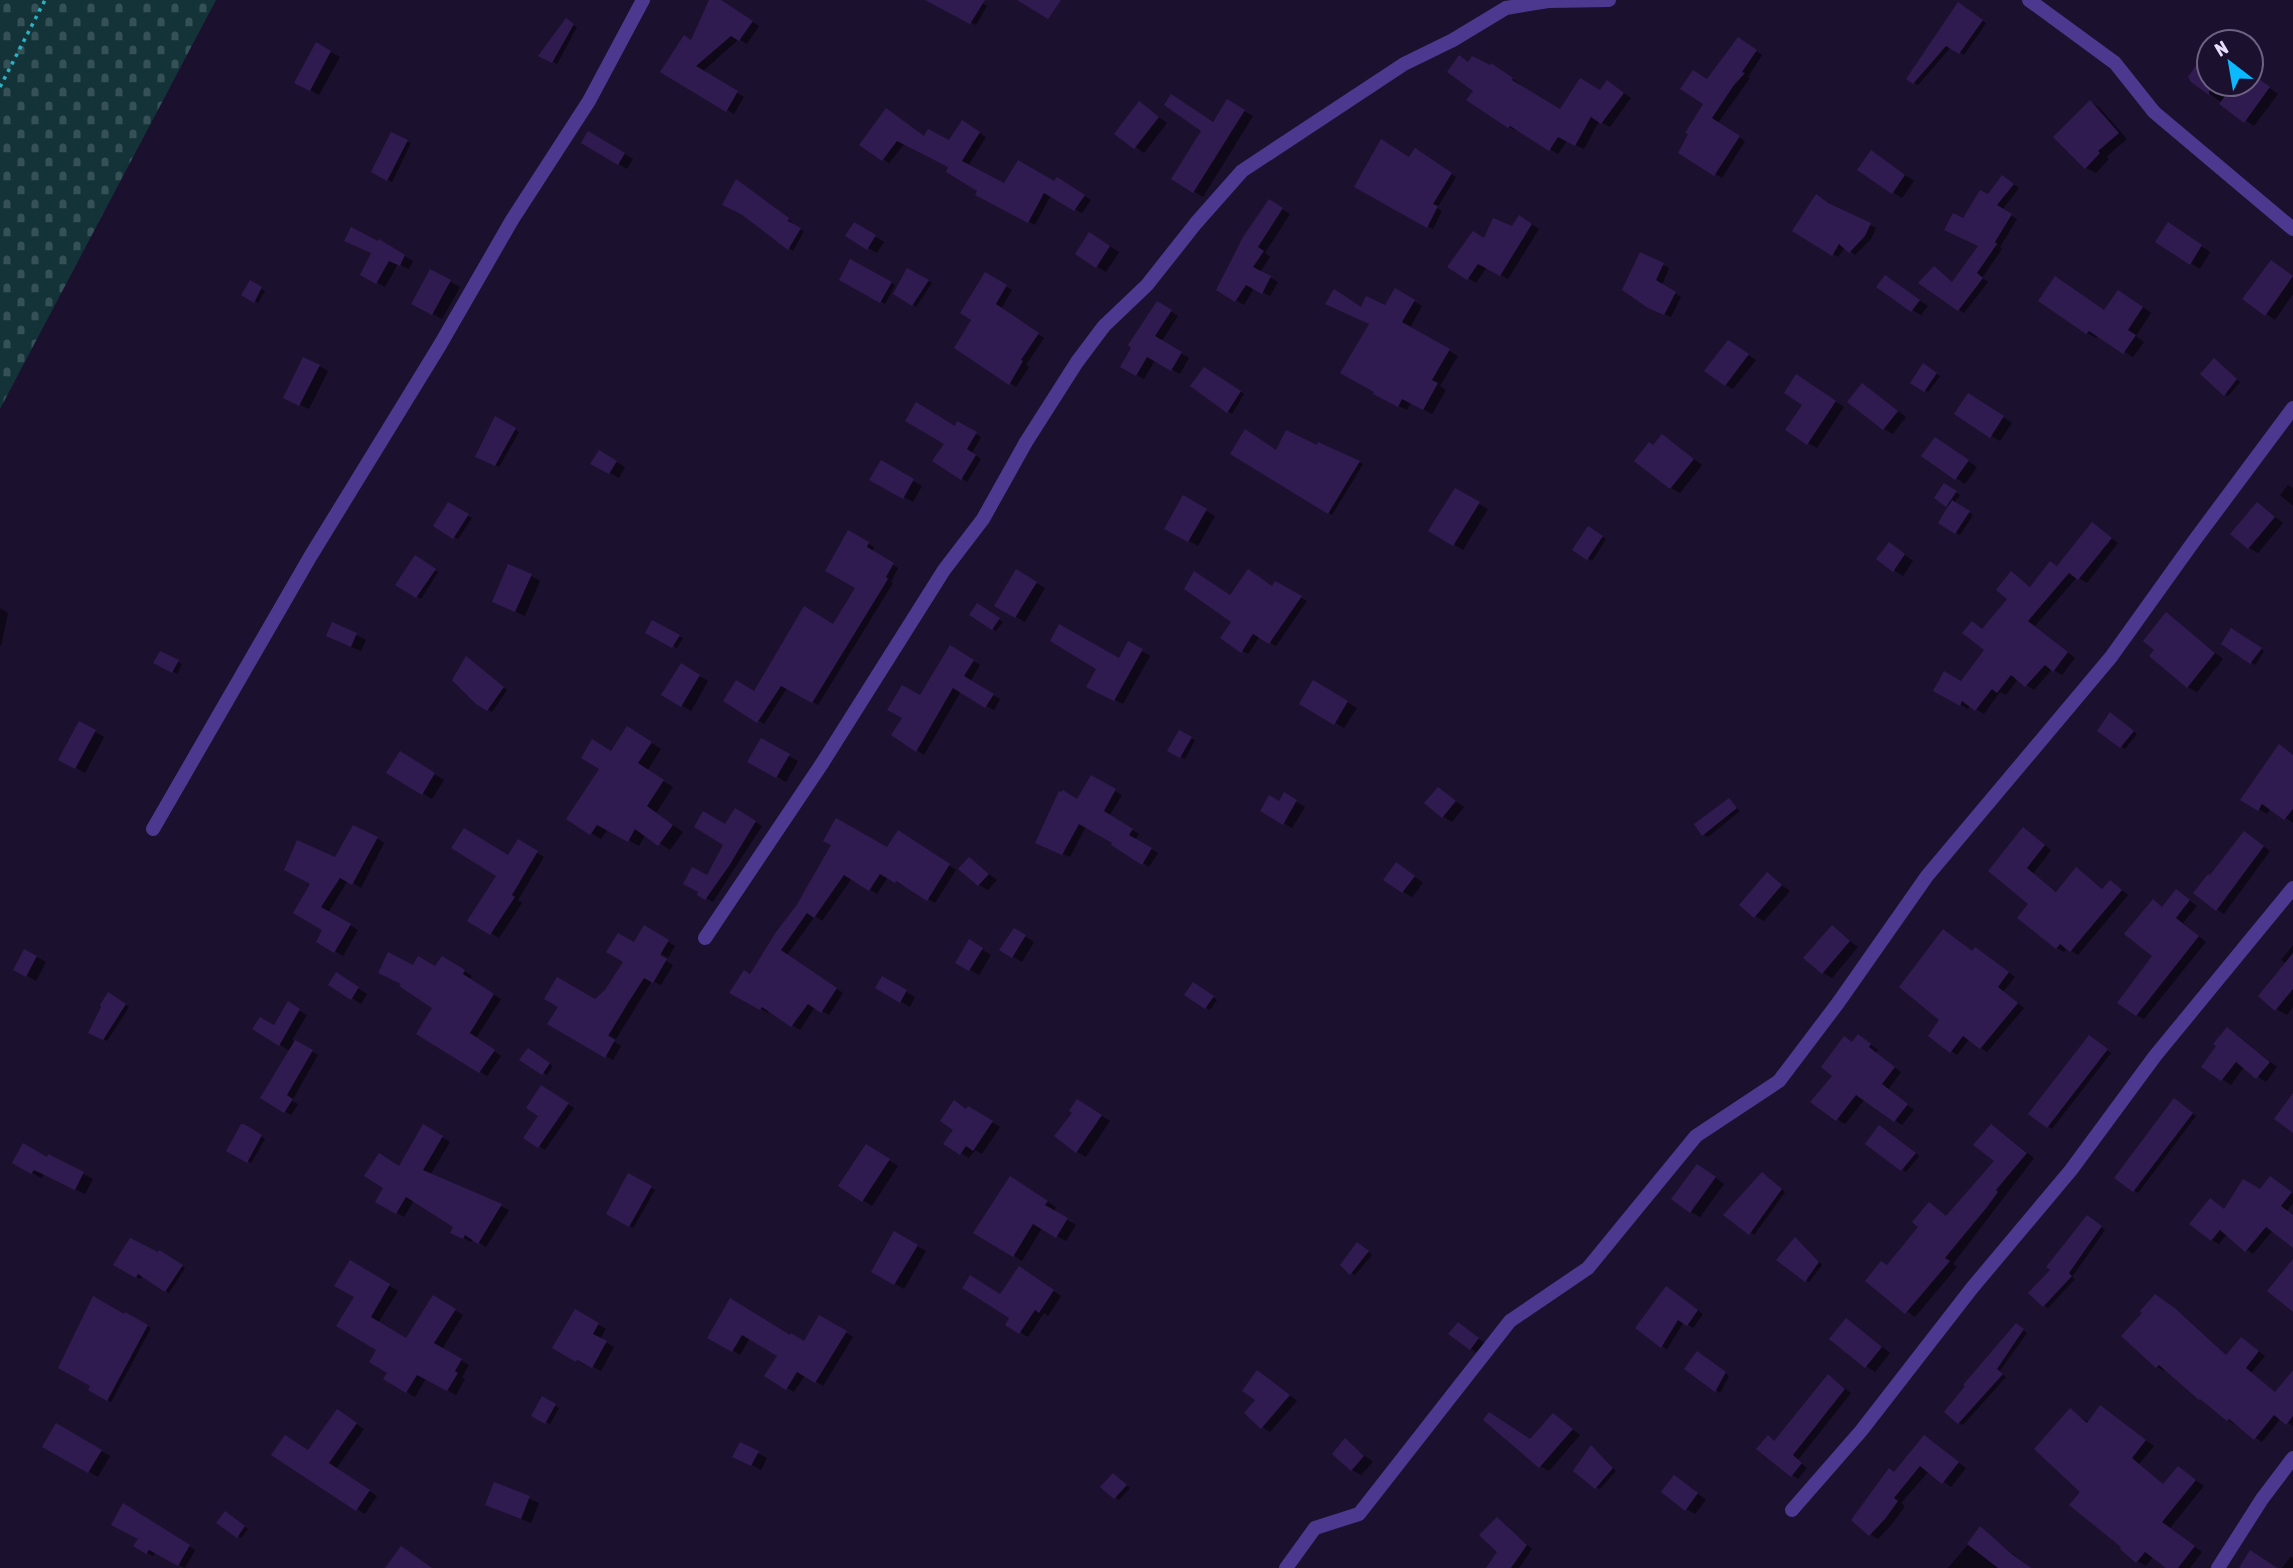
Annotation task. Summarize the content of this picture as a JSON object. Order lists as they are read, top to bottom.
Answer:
{
  "north": "top left"
}
